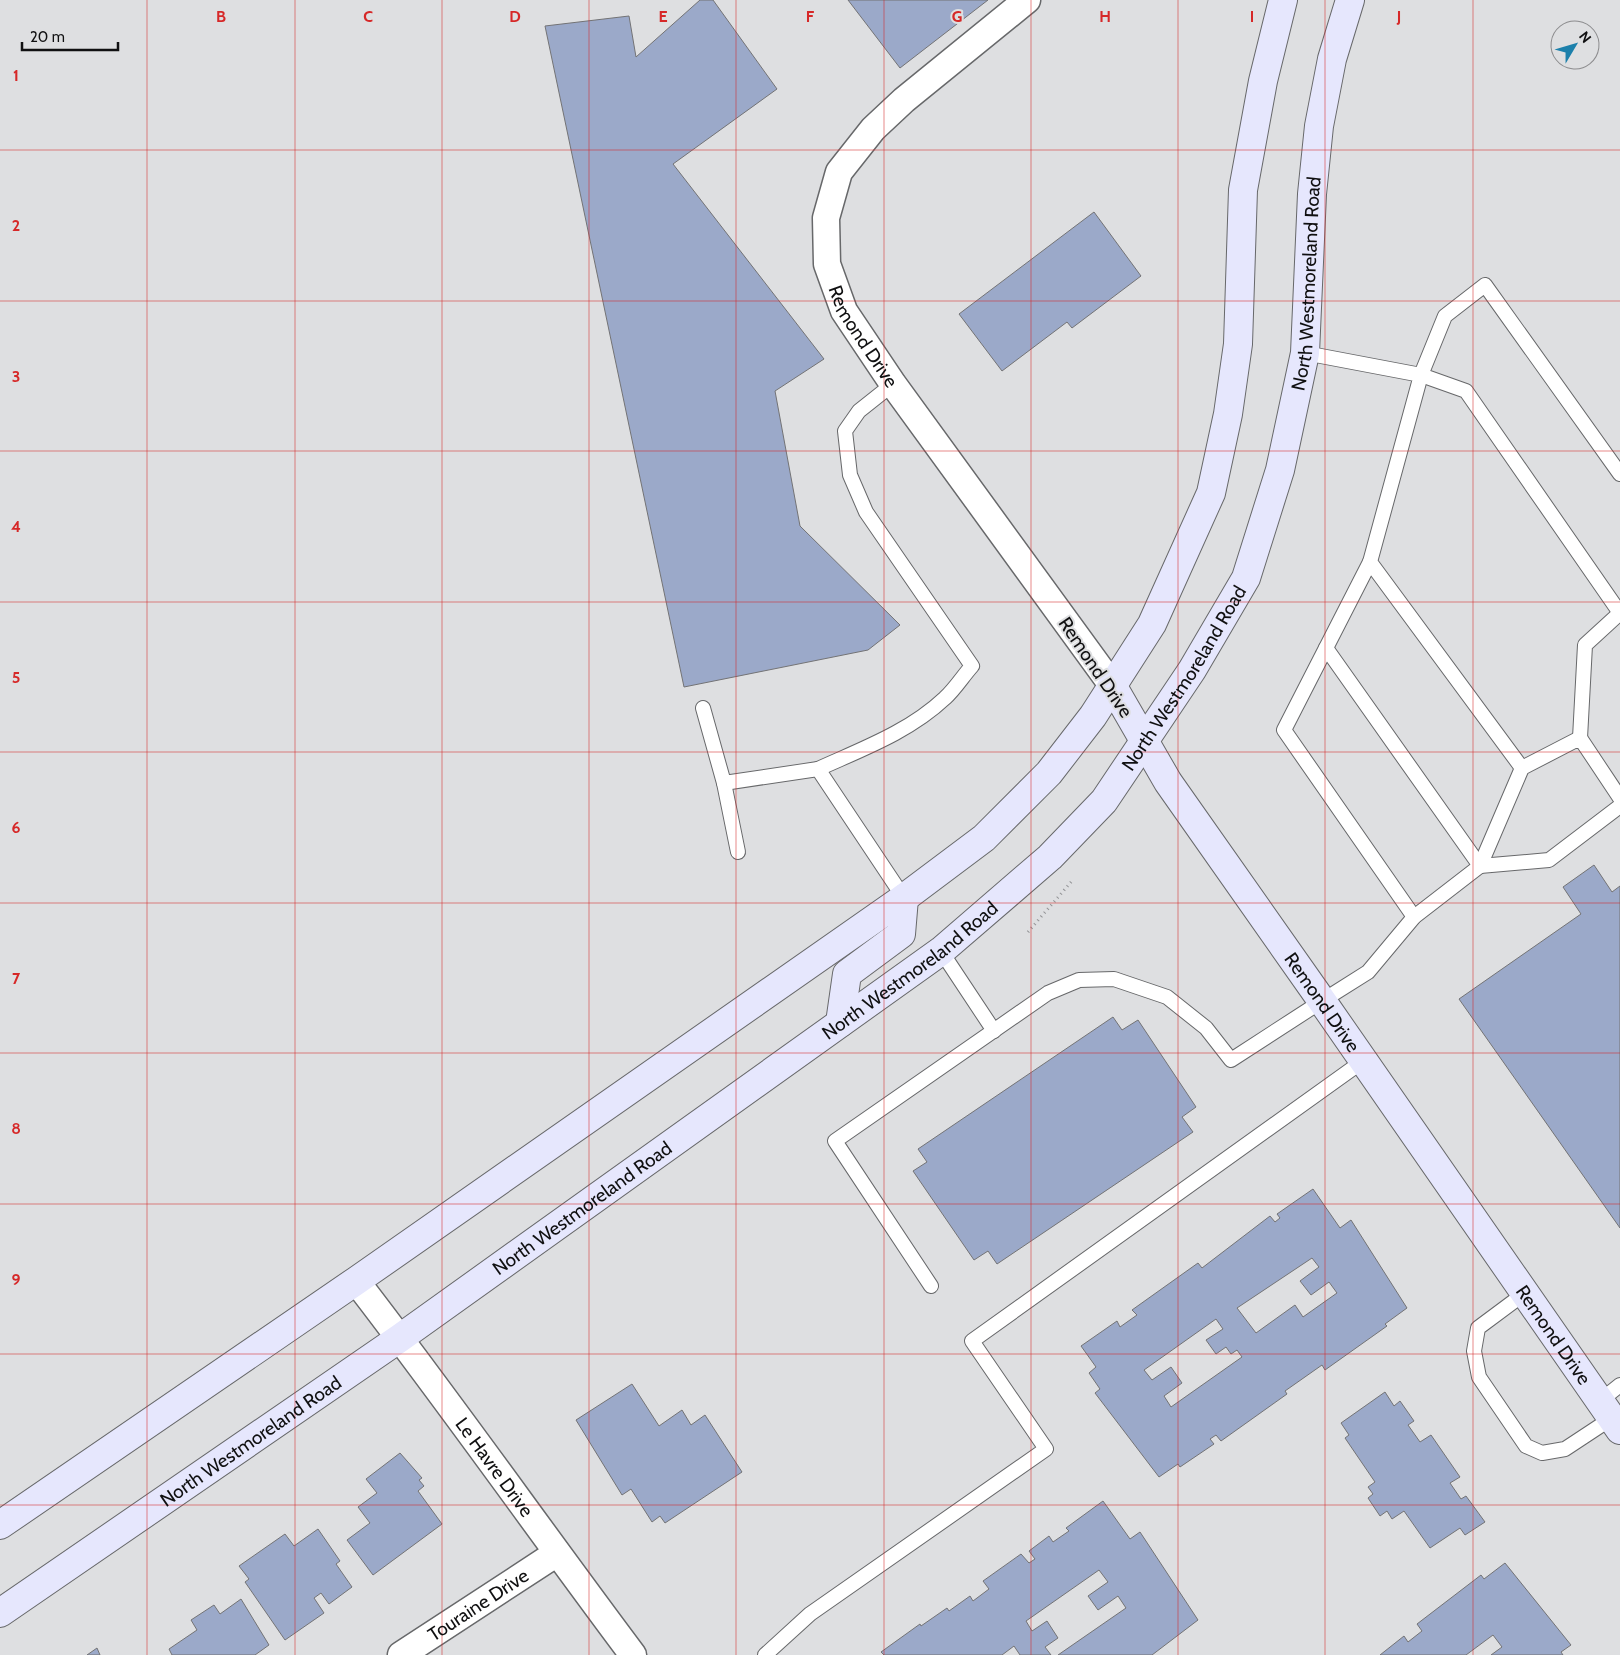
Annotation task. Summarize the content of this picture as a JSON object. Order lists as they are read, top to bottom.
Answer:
{
  "streets": {
    "main road": ["North Westmoreland Road", "Remond Drive"],
    "street": ["Le Havre Drive", "Touraine Drive"]
  },
  "crossings": [
    ["North Westmoreland Road", "Remond Drive"],
    ["North Westmoreland Road", "Le Havre Drive"],
    ["Le Havre Drive", "Touraine Drive"]
  ],
  "scale_bar": "20 m",
  "north": "top right",
  "grid": {
    "columns": [
      "B",
      "C",
      "D",
      "E",
      "F",
      "G",
      "H",
      "I",
      "J"
    ],
    "rows": [
      "1",
      "2",
      "3",
      "4",
      "5",
      "6",
      "7",
      "8",
      "9"
    ]
  }
}
